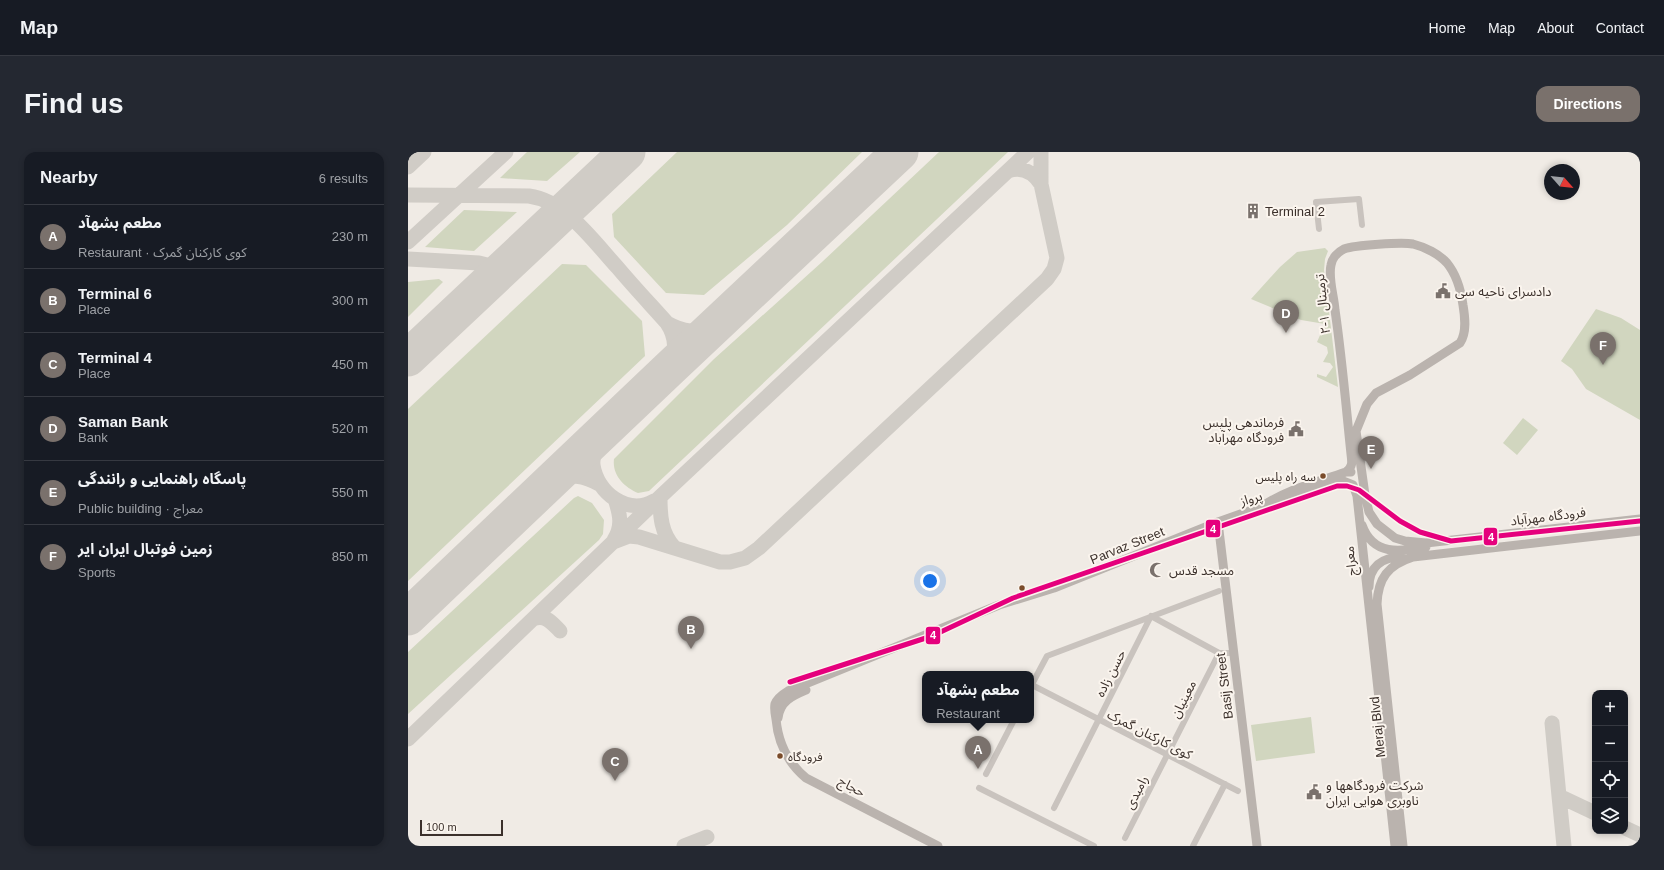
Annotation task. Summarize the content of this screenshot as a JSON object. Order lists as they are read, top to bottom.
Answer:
{
  "streets": {
    "main road": [
      "ترمینال ۱-۲",
      "پرواز",
      "فرودگاه مهرآباد",
      "Parvaz Street",
      "معراج",
      "Basij Street",
      "Meraj Blvd",
      "حجاج"
    ],
    "street": [
      "حسن زاده",
      "معینیان",
      "کوی کارکنان گمرک",
      "رامبدی"
    ]
  },
  "crossings": [
    ["پرواز", "Parvaz Street"],
    ["پرواز", "معراج"],
    ["پرواز", "Basij Street"],
    ["فرودگاه مهرآباد", "معراج"],
    ["فرودگاه مهرآباد", "Meraj Blvd"],
    ["Parvaz Street", "Basij Street"],
    ["Parvaz Street", "حجاج"],
    ["معراج", "Meraj Blvd"],
    ["حسن زاده", "کوی کارکنان گمرک"],
    ["معینیان", "کوی کارکنان گمرک"],
    ["معینیان", "رامبدی"],
    ["کوی کارکنان گمرک", "رامبدی"]
  ],
  "places": {
    "building": ["Terminal 2"],
    "public building": ["دادسرای ناحیه سی", "فرماندهی پلیس فرودگاه مهرآباد", "شرکت فرودگاهها و ناوبری هوایی ایران"],
    "other": ["سه راه پلیس", "فرودگاه"],
    "mosque": ["مسجد قدس"]
  },
  "lines": ["metro line 4"],
  "scale_bar": "100 m",
  "north": "bottom right",
  "page": {
    "header": "Map",
    "nav": [
      "Home",
      "Map",
      "About",
      "Contact"
    ],
    "buttons": "Directions",
    "title": "Find us",
    "heading": ["Nearby", "6 results"],
    "list": [
      {
        "mark": "A",
        "name": "مطعم بشهآد",
        "note": "Restaurant · کوی کارکنان گمرک",
        "value": "230 m"
      },
      {
        "mark": "B",
        "name": "Terminal 6",
        "note": "Place",
        "value": "300 m"
      },
      {
        "mark": "C",
        "name": "Terminal 4",
        "note": "Place",
        "value": "450 m"
      },
      {
        "mark": "D",
        "name": "Saman Bank",
        "note": "Bank",
        "value": "520 m"
      },
      {
        "mark": "E",
        "name": "پاسگاه راهنمایی و رانندگی",
        "note": "Public building · معراج",
        "value": "550 m"
      },
      {
        "mark": "F",
        "name": "زمین فوتبال ایران ایر",
        "note": "Sports",
        "value": "850 m"
      }
    ],
    "pins": [
      "D",
      "F",
      "E",
      "B",
      "A",
      "C"
    ],
    "popup": ["مطعم بشهآد", "Restaurant"],
    "map_buttons": ["+", "−"],
    "scale": "100 m"
  }
}
